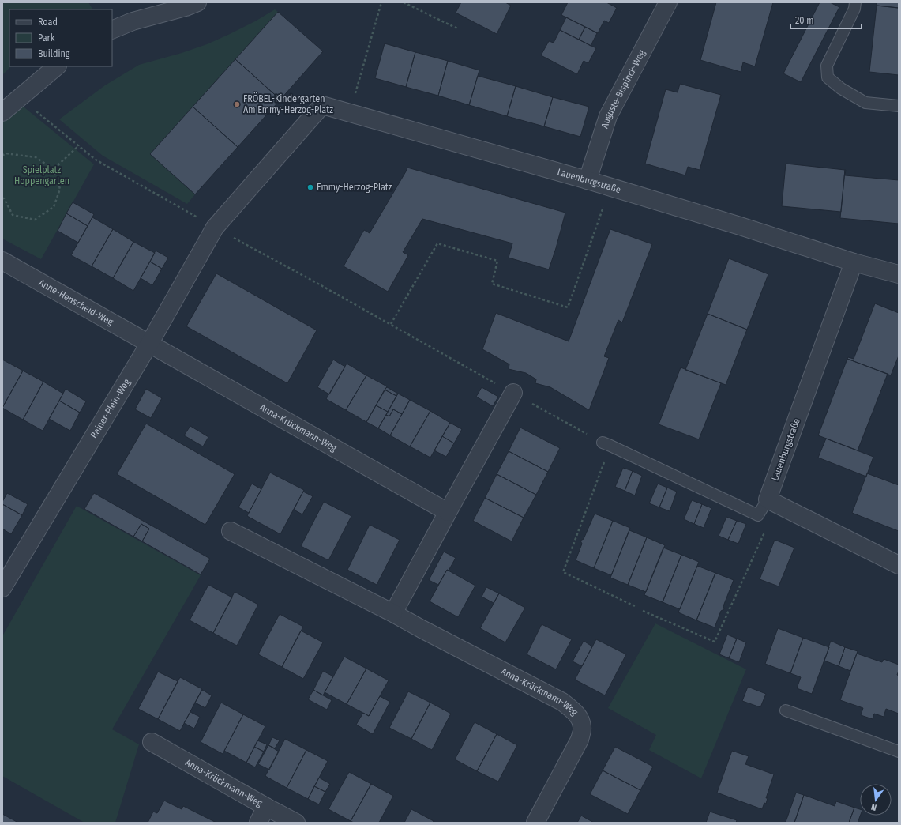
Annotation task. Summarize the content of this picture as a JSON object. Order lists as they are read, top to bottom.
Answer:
{
  "streets": {
    "street": [
      "Auguste-Bispinck-Weg",
      "Lauenburgstraße",
      "Anne-Henscheid-Weg",
      "Rainer-Plein-Weg",
      "Anna-Krückmann-Weg"
    ]
  },
  "crossings": [
    ["Auguste-Bispinck-Weg", "Lauenburgstraße"],
    ["Lauenburgstraße", "Rainer-Plein-Weg"],
    ["Anne-Henscheid-Weg", "Rainer-Plein-Weg"],
    ["Anne-Henscheid-Weg", "Anna-Krückmann-Weg"],
    ["Rainer-Plein-Weg", "Anna-Krückmann-Weg"]
  ],
  "parks": ["Spielplatz Hoppengarten"],
  "places": ["FRÖBEL-Kindergarten Am Emmy-Herzog-Platz", "Emmy-Herzog-Platz"],
  "legend": ["Road", "Park", "Building"],
  "scale_bar": "20 m",
  "north": "bottom"
}
